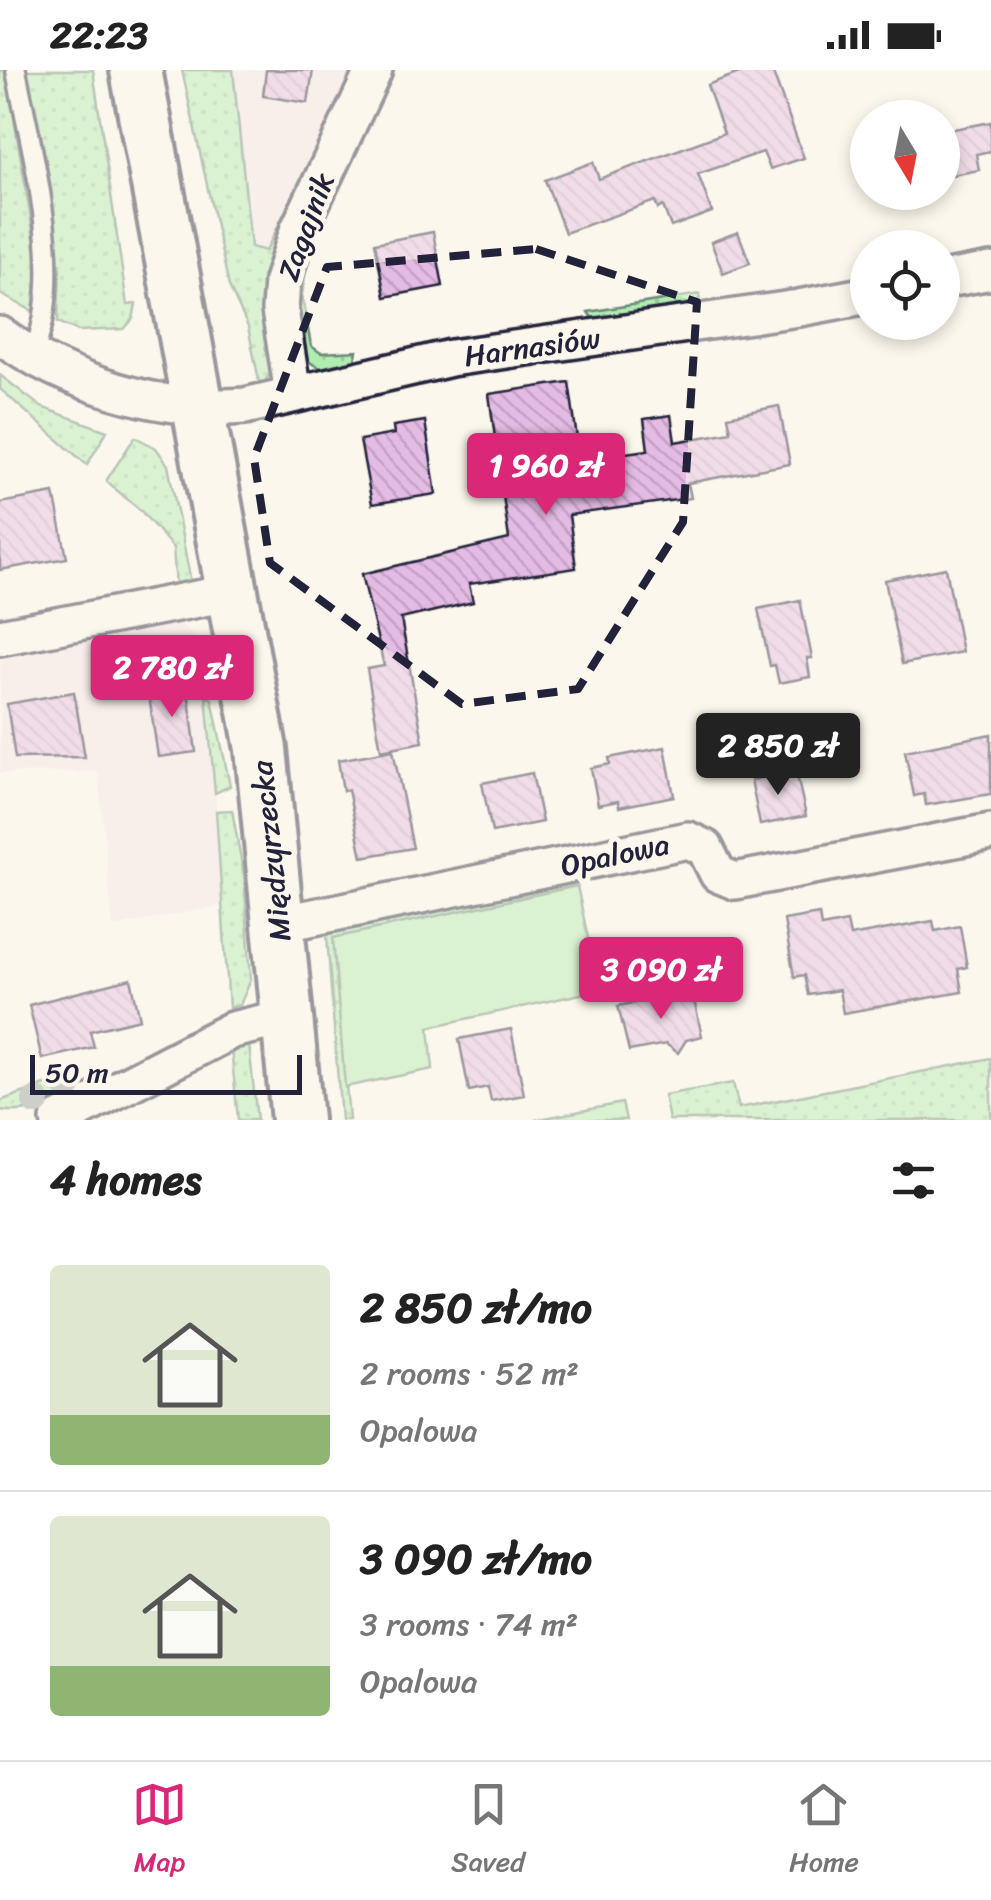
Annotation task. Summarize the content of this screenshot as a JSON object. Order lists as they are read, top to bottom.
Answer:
{
  "streets": {
    "main road": ["Międzyrzecka"],
    "street": ["Zagajnik", "Harnasiów", "Opalowa"]
  },
  "crossings": [
    ["Zagajnik", "Harnasiów"],
    ["Harnasiów", "Międzyrzecka"],
    ["Międzyrzecka", "Opalowa"]
  ],
  "scale_bar": "50 m",
  "north": "bottom",
  "page": {
    "status": "22:23",
    "price": [
      "1 960 zł",
      "2 780 zł",
      "2 850 zł",
      "3 090 zł"
    ],
    "scale": "50 m",
    "heading": "4 homes",
    "list": [
      {
        "name": "2 850 zł/mo",
        "note": "2 rooms · 52 m² · Opalowa"
      },
      {
        "name": "3 090 zł/mo",
        "note": "3 rooms · 74 m² · Opalowa"
      }
    ],
    "tabs": ["Map", "Saved", "Home"]
  }
}
